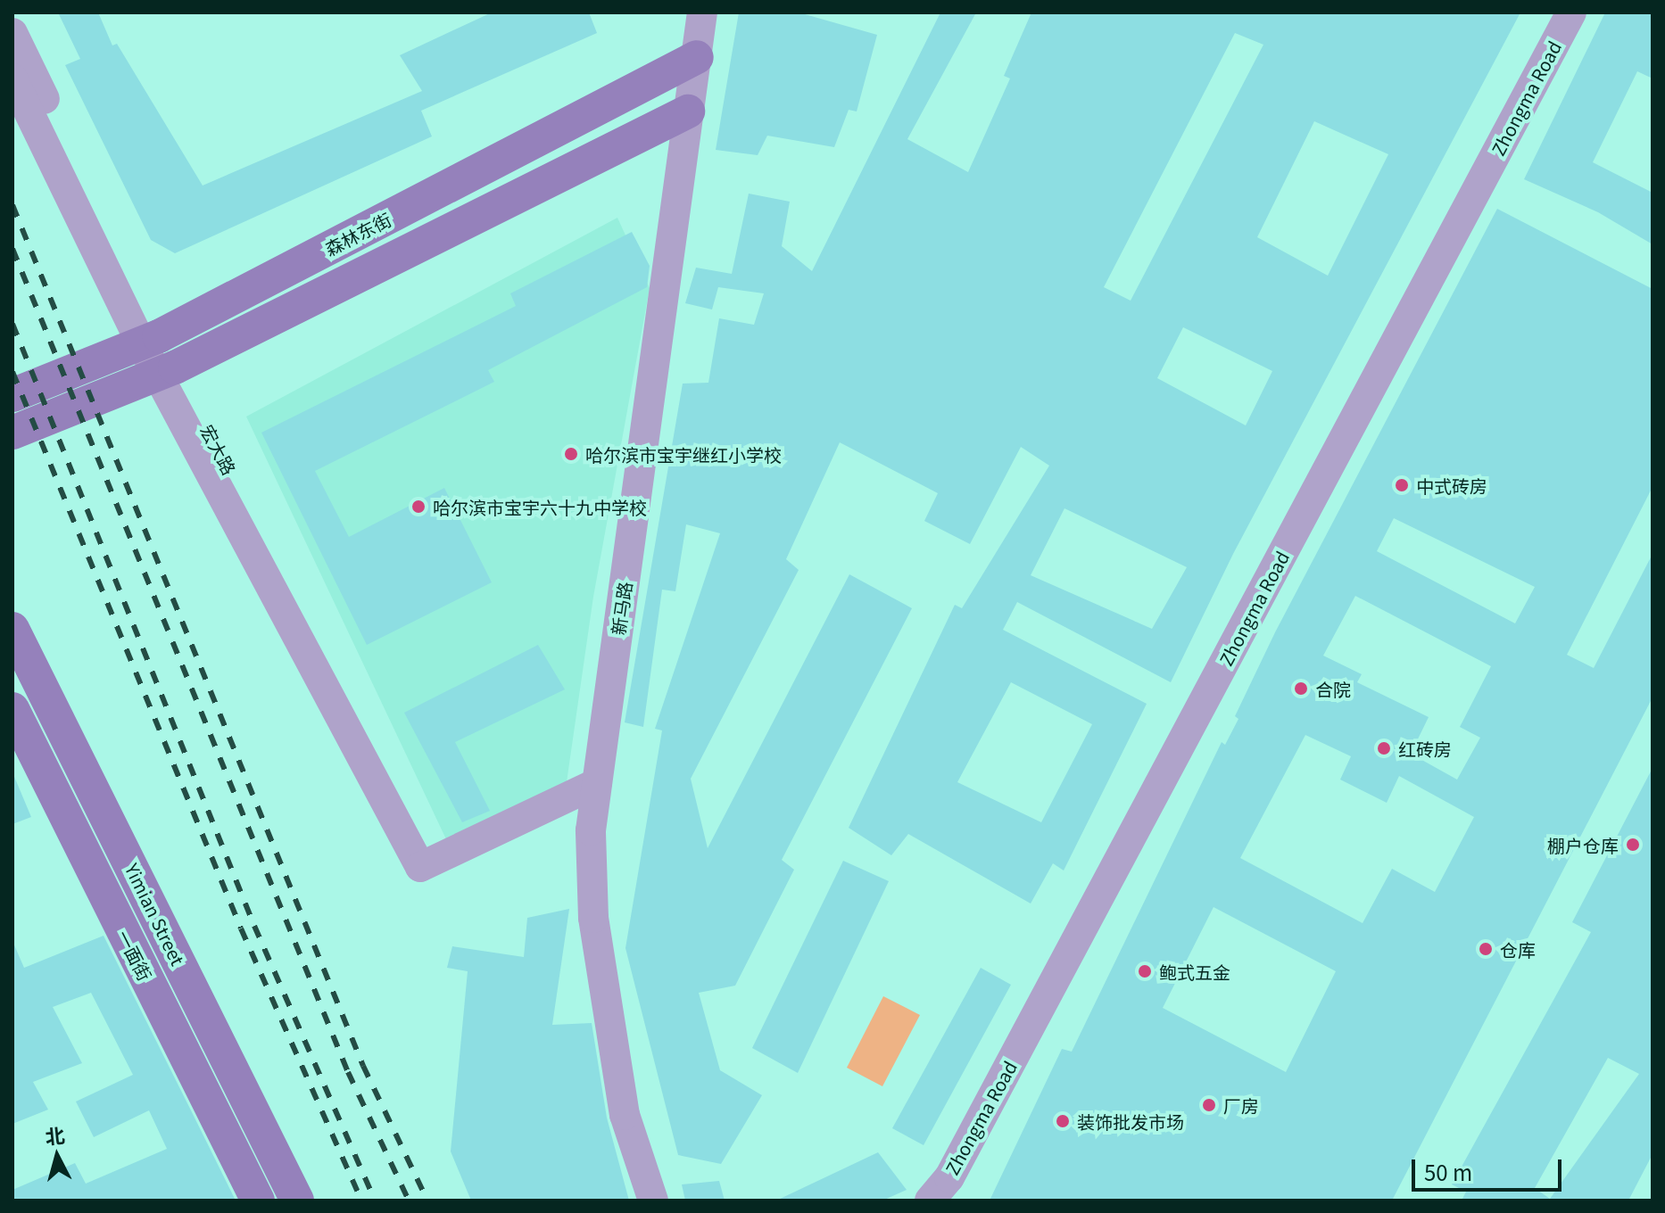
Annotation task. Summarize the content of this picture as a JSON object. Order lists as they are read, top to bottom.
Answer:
{
  "streets": {
    "main road": ["森林东街", "Yimian Street", "一面街"],
    "street": ["Zhongma Road", "宏大路", "新马路"]
  },
  "crossings": [
    ["森林东街", "宏大路"],
    ["森林东街", "新马路"],
    ["宏大路", "新马路"]
  ],
  "places": [
    "哈尔滨市宝宇继红小学校",
    "中式砖房",
    "哈尔滨市宝宇六十九中学校",
    "合院",
    "红砖房",
    "棚户仓库",
    "仓库",
    "鲍式五金",
    "厂房",
    "装饰批发市场"
  ],
  "scale_bar": "50 m",
  "north": "top"
}
